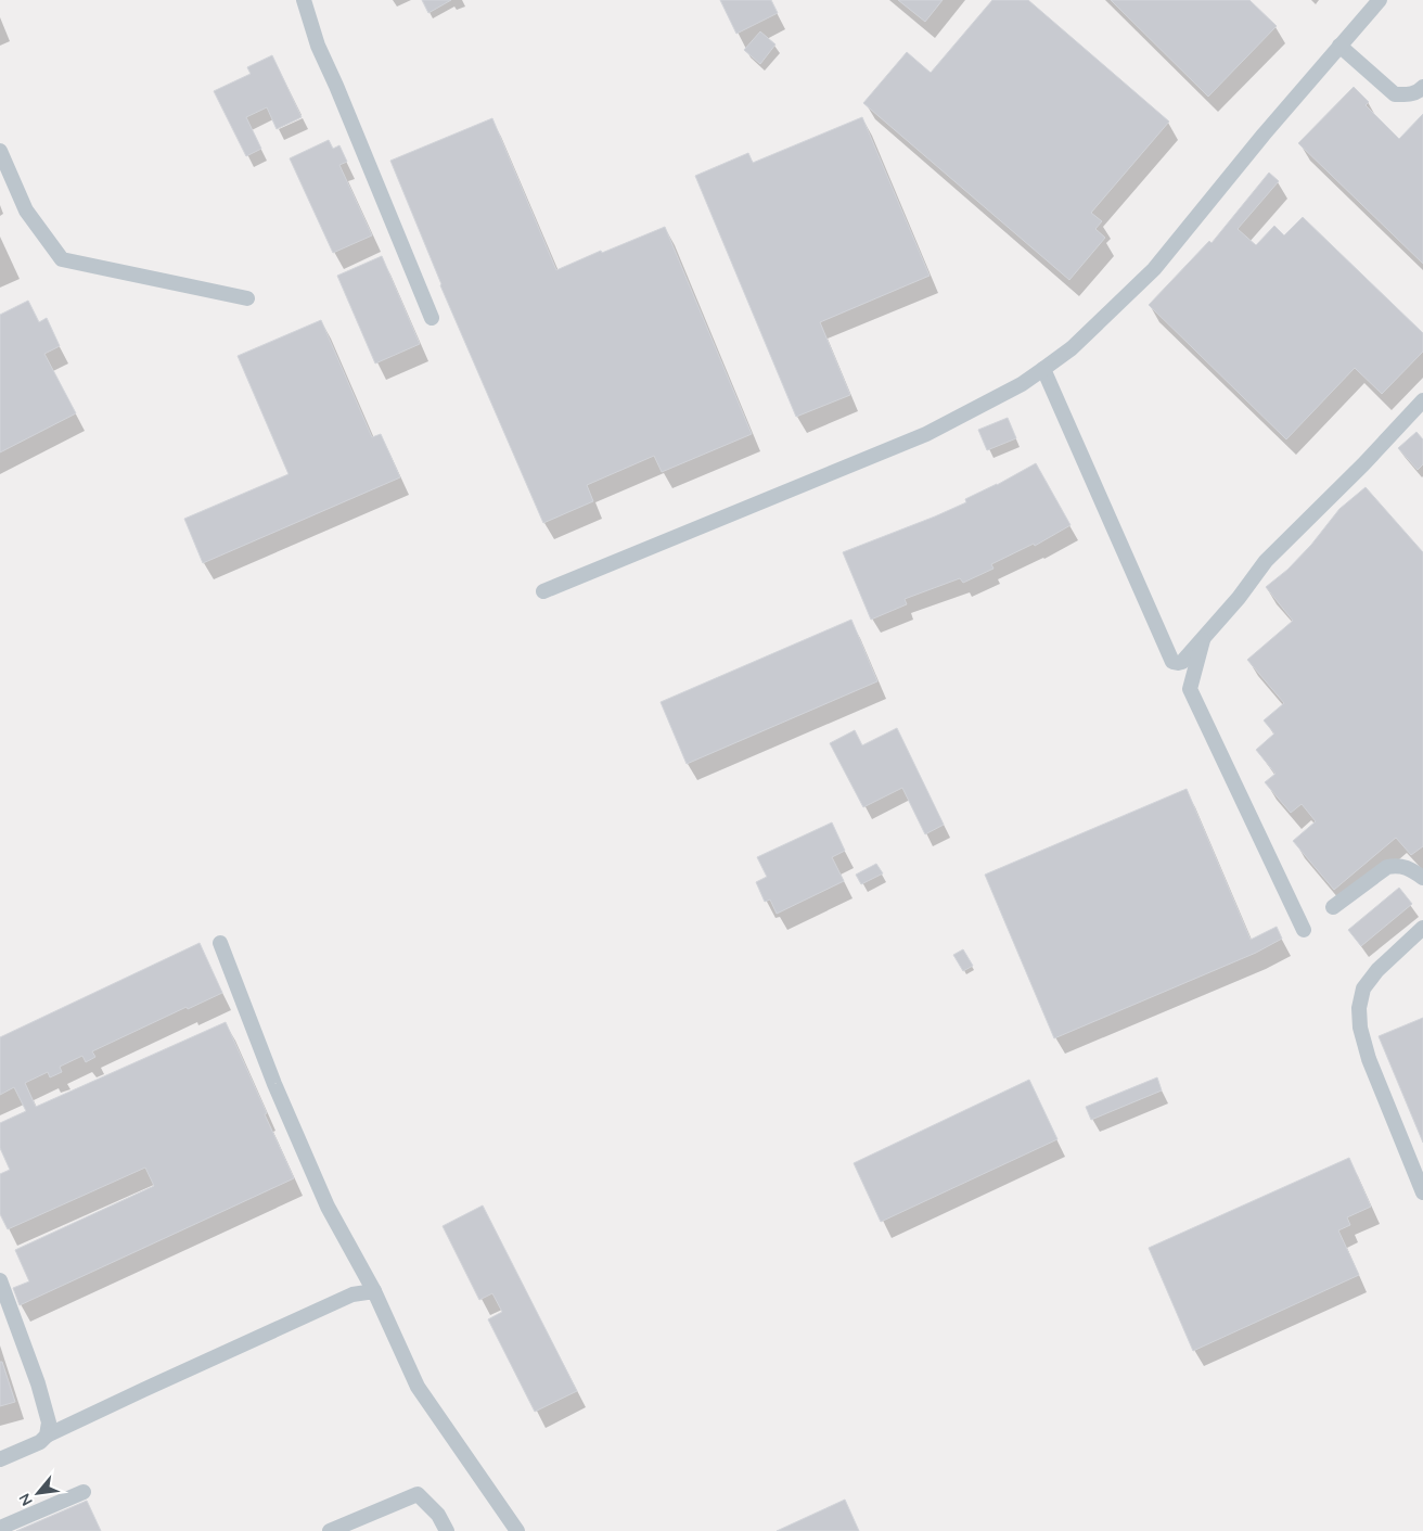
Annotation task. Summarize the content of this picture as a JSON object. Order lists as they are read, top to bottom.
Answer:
{
  "north": "bottom left"
}
